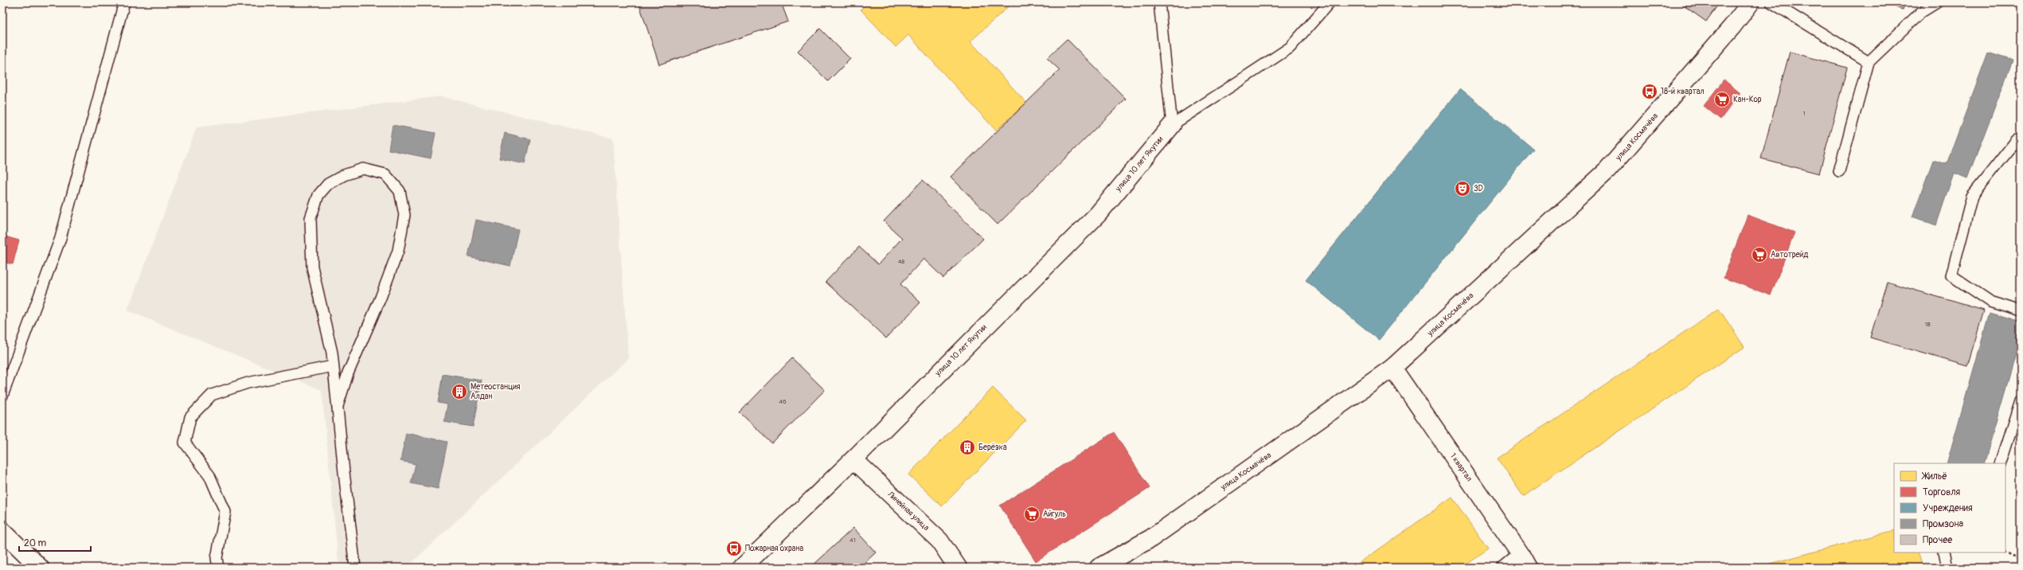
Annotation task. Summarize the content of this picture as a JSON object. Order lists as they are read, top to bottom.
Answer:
{
  "streets": {
    "main road": [
      "улица Космачёва",
      "улица 10 лет Якутии",
      "1 квартал",
      "Линейная улица"
    ]
  },
  "crossings": [
    ["улица Космачёва", "1 квартал"],
    ["улица 10 лет Якутии", "Линейная улица"]
  ],
  "places": {
    "bus stop": ["18-й квартал", "Пожарная охрана"],
    "supermarket": ["Кан-Кор", "Автотрейд", "Айгуль"],
    "theatre": ["3D"],
    "building": ["Метеостанция Алдан", "Берёзка"]
  },
  "house_numbers": [
    "1",
    "48",
    "1В",
    "46",
    "41"
  ],
  "legend": [
    "Жильё",
    "Торговля",
    "Учреждения",
    "Промзона",
    "Прочее"
  ],
  "scale_bar": "20 m"
}
